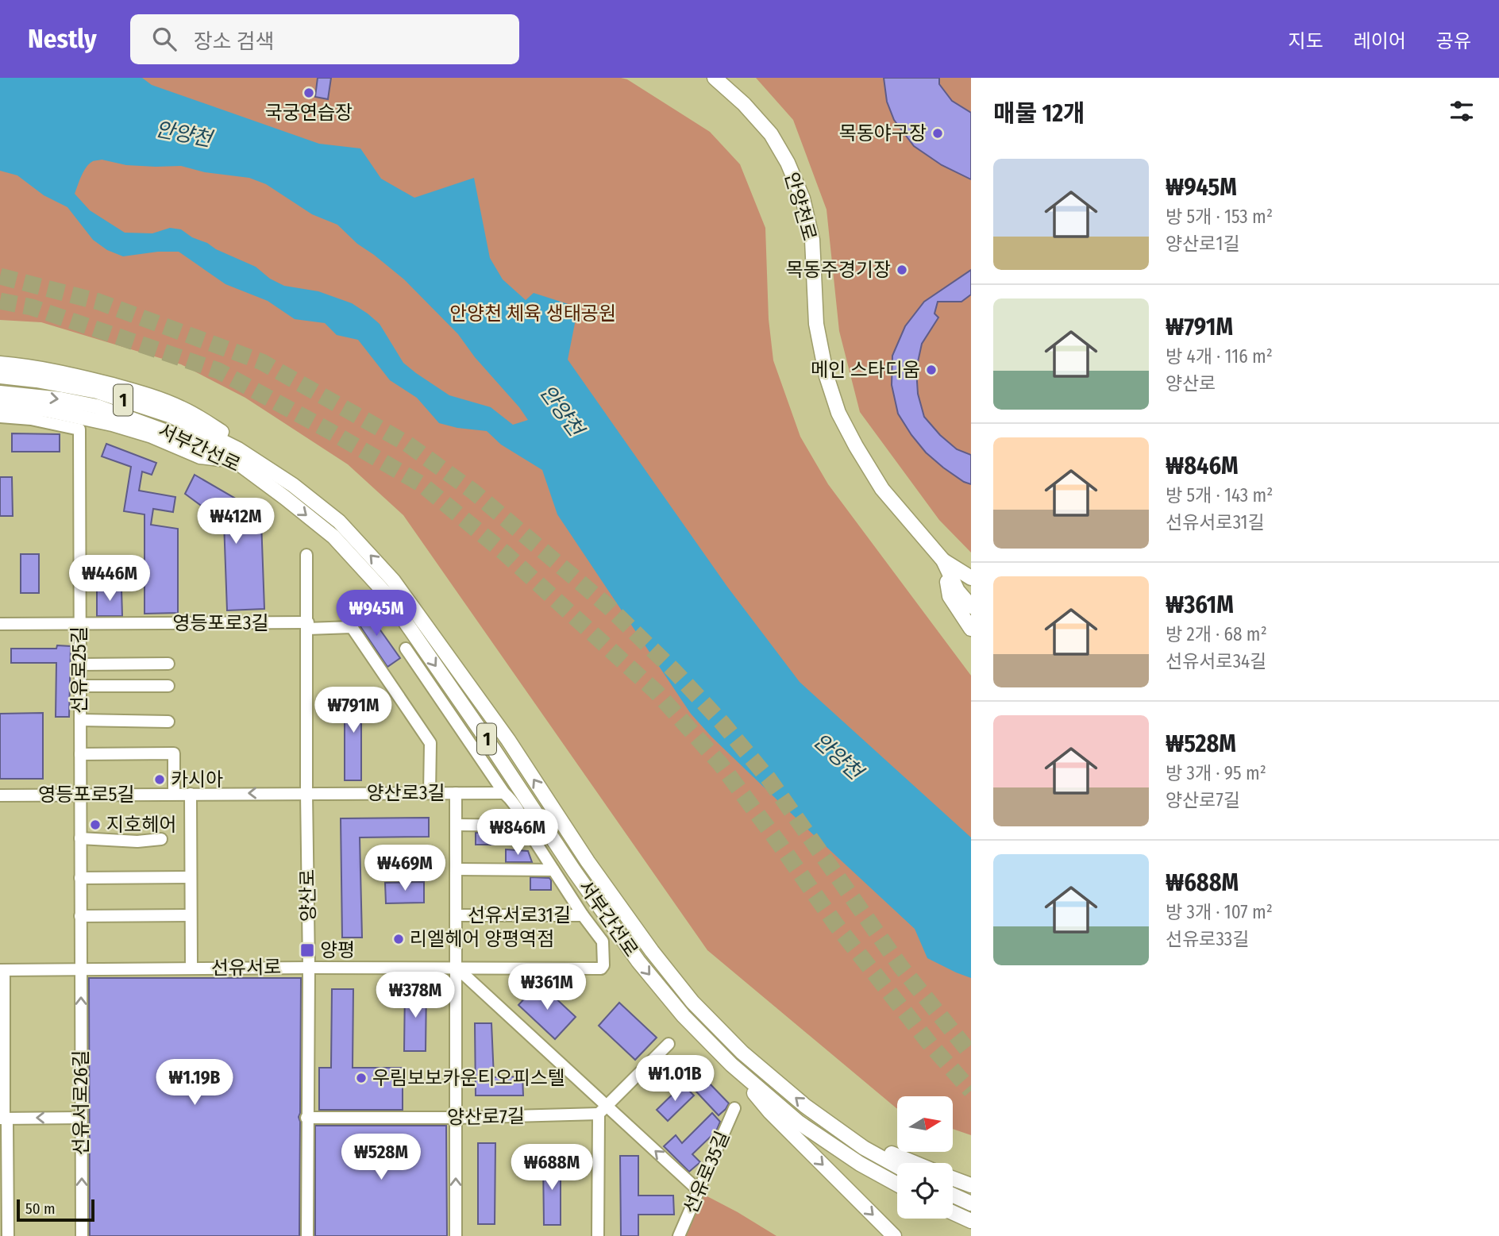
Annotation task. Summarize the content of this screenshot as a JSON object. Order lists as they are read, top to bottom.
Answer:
{
  "streets": {
    "main road": ["안양천로", "1", "서부간선로"],
    "street": [
      "영등포로3길",
      "선유로25길",
      "양산로3길",
      "영등포로5길",
      "양산로",
      "선유서로31길",
      "선유서로",
      "선유서로26길",
      "양산로7길",
      "선유로35길"
    ]
  },
  "crossings": [
    ["영등포로3길", "선유로25길"],
    ["영등포로3길", "양산로3길"],
    ["영등포로3길", "양산로"],
    ["선유로25길", "영등포로5길"],
    ["선유로25길", "선유서로"],
    ["선유로25길", "선유서로26길"],
    ["양산로3길", "영등포로5길"],
    ["양산로3길", "양산로"],
    ["양산로3길", "선유서로31길"],
    ["영등포로5길", "양산로"],
    ["양산로", "선유서로"],
    ["양산로", "양산로7길"],
    ["선유서로31길", "선유서로"],
    ["선유서로31길", "양산로7길"],
    ["선유서로", "선유서로26길"]
  ],
  "one_way": ["영등포로5길"],
  "water": ["안양천"],
  "parks": ["안양천 체육 생태공원"],
  "places": {
    "other": [
      "국궁연습장",
      "목동야구장",
      "목동주경기장",
      "메인 스타디움",
      "카시아",
      "지호헤어",
      "리엘헤어 양평역점",
      "우림보보카운티오피스텔"
    ],
    "transit": ["양평"]
  },
  "scale_bar": "50 m",
  "north": "right",
  "page": {
    "header": "Nestly",
    "search": "장소 검색",
    "nav": ["지도", "레이어", "공유"],
    "heading": "매물 12개",
    "list": [
      {
        "name": "₩945M",
        "note": "방 5개 · 153 m² · 양산로1길"
      },
      {
        "name": "₩791M",
        "note": "방 4개 · 116 m² · 양산로"
      },
      {
        "name": "₩846M",
        "note": "방 5개 · 143 m² · 선유서로31길"
      },
      {
        "name": "₩361M",
        "note": "방 2개 · 68 m² · 선유서로34길"
      },
      {
        "name": "₩528M",
        "note": "방 3개 · 95 m² · 양산로7길"
      },
      {
        "name": "₩688M",
        "note": "방 3개 · 107 m² · 선유로33길"
      }
    ],
    "price": [
      "₩412M",
      "₩446M",
      "₩945M",
      "₩791M",
      "₩846M",
      "₩469M",
      "₩361M",
      "₩378M",
      "₩1.01B",
      "₩1.19B",
      "₩528M",
      "₩688M"
    ],
    "scale": "50 m"
  }
}
